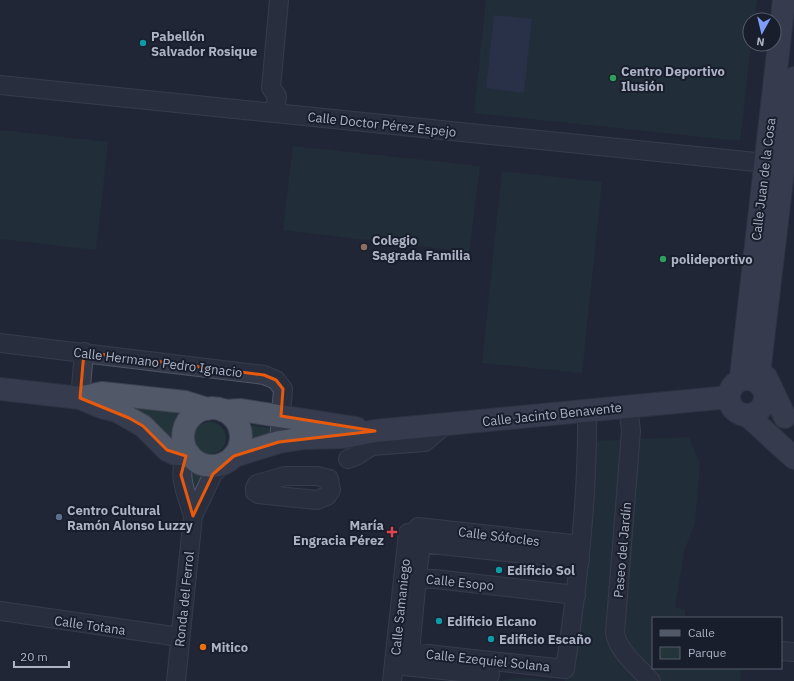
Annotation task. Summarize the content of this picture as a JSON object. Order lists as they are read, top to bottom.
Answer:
{
  "streets": {
    "main road": ["Calle Juan de la Cosa", "Calle Jacinto Benavente"],
    "street": [
      "Calle Doctor Pérez Espejo",
      "Calle Hermano Pedro Ignacio",
      "Calle Sófocles",
      "Paseo del Jardín",
      "Calle Esopo",
      "Ronda del Ferrol",
      "Calle Samaniego",
      "Calle Totana",
      "Calle Ezequiel Solana"
    ]
  },
  "crossings": [
    ["Calle Doctor Pérez Espejo", "Calle Juan de la Cosa"],
    ["Calle Juan de la Cosa", "Calle Jacinto Benavente"],
    ["Calle Hermano Pedro Ignacio", "Calle Jacinto Benavente"],
    ["Calle Jacinto Benavente", "Paseo del Jardín"],
    ["Calle Jacinto Benavente", "Ronda del Ferrol"],
    ["Calle Sófocles", "Calle Esopo"],
    ["Calle Sófocles", "Calle Samaniego"],
    ["Calle Esopo", "Calle Ezequiel Solana"],
    ["Ronda del Ferrol", "Calle Totana"],
    ["Calle Samaniego", "Calle Ezequiel Solana"]
  ],
  "places": {
    "other": [
      "Pabellón Salvador Rosique",
      "Centro Deportivo Ilusión",
      "Colegio Sagrada Familia",
      "polideportivo",
      "Centro Cultural Ramón Alonso Luzzy",
      "Edificio Sol",
      "Edificio Elcano",
      "Edificio Escaño",
      "Mitico"
    ],
    "health": ["María Engracia Pérez"]
  },
  "legend": ["Calle", "Parque"],
  "scale_bar": "20 m",
  "north": "bottom"
}
